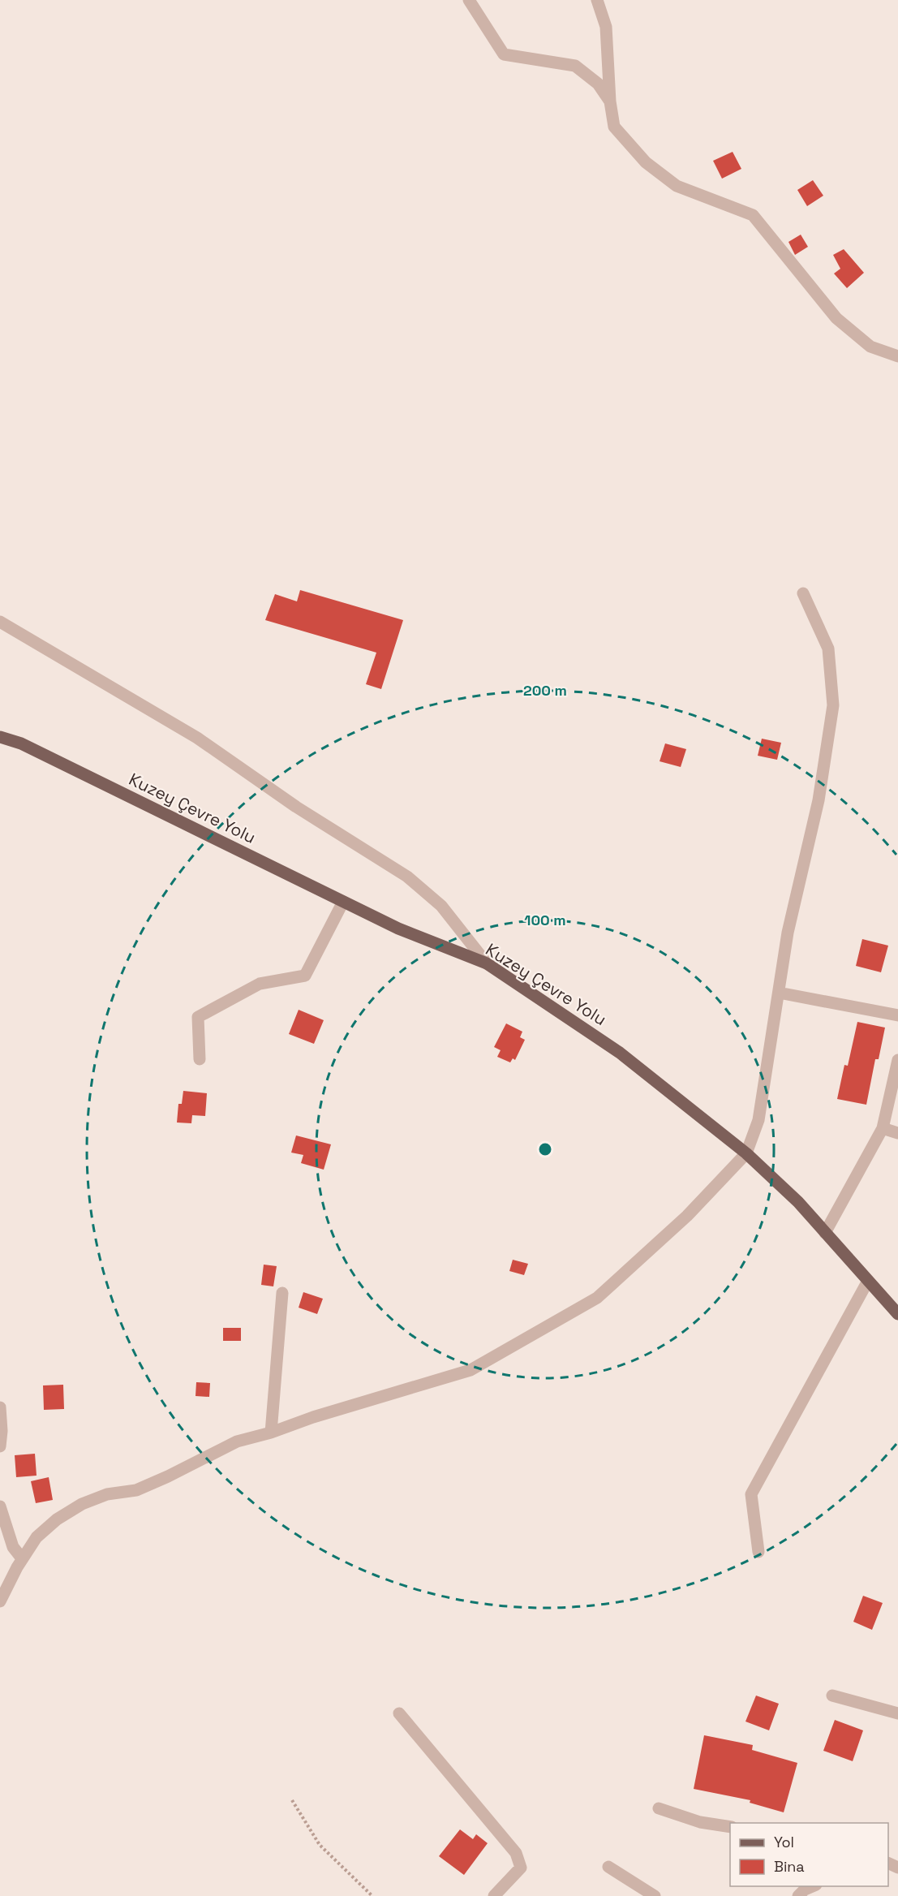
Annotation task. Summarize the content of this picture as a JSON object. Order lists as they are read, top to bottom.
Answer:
{
  "streets": {
    "main road": ["Kuzey Çevre Yolu"]
  },
  "legend": ["Yol", "Bina"],
  "rings": ["200 m", "100 m"]
}
